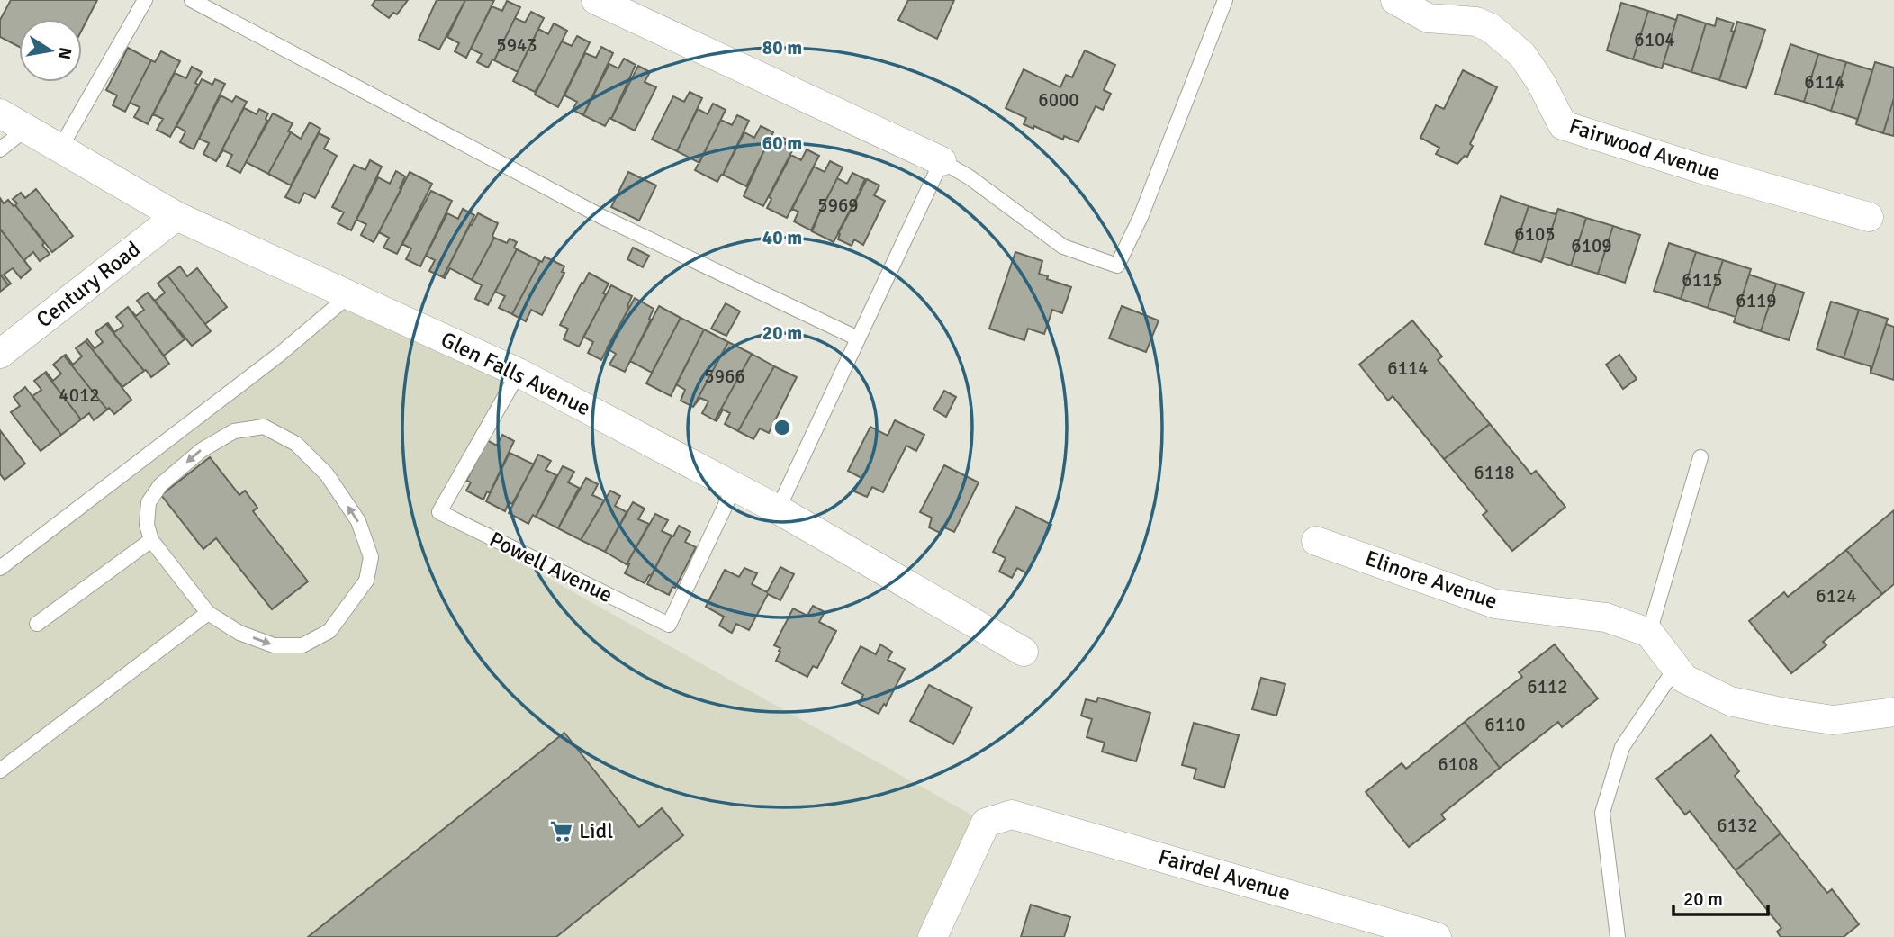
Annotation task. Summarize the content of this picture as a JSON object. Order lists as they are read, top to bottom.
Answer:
{
  "streets": {
    "street": [
      "Fairwood Avenue",
      "Century Road",
      "Glen Falls Avenue",
      "Elinore Avenue",
      "Fairdel Avenue"
    ],
    "lane": ["Powell Avenue"]
  },
  "crossings": [
    ["Century Road", "Glen Falls Avenue"],
    ["Glen Falls Avenue", "Powell Avenue"]
  ],
  "places": {
    "supermarket": ["Lidl"]
  },
  "house_numbers": [
    "6104",
    "5943",
    "6114",
    "6000",
    "5969",
    "6105",
    "6109",
    "6115",
    "6119",
    "6114",
    "5966",
    "4012",
    "6118",
    "6124",
    "6112",
    "6110",
    "6108",
    "6132"
  ],
  "scale_bar": "20 m",
  "north": "right",
  "rings": [
    "80 m",
    "60 m",
    "40 m",
    "20 m"
  ]
}
